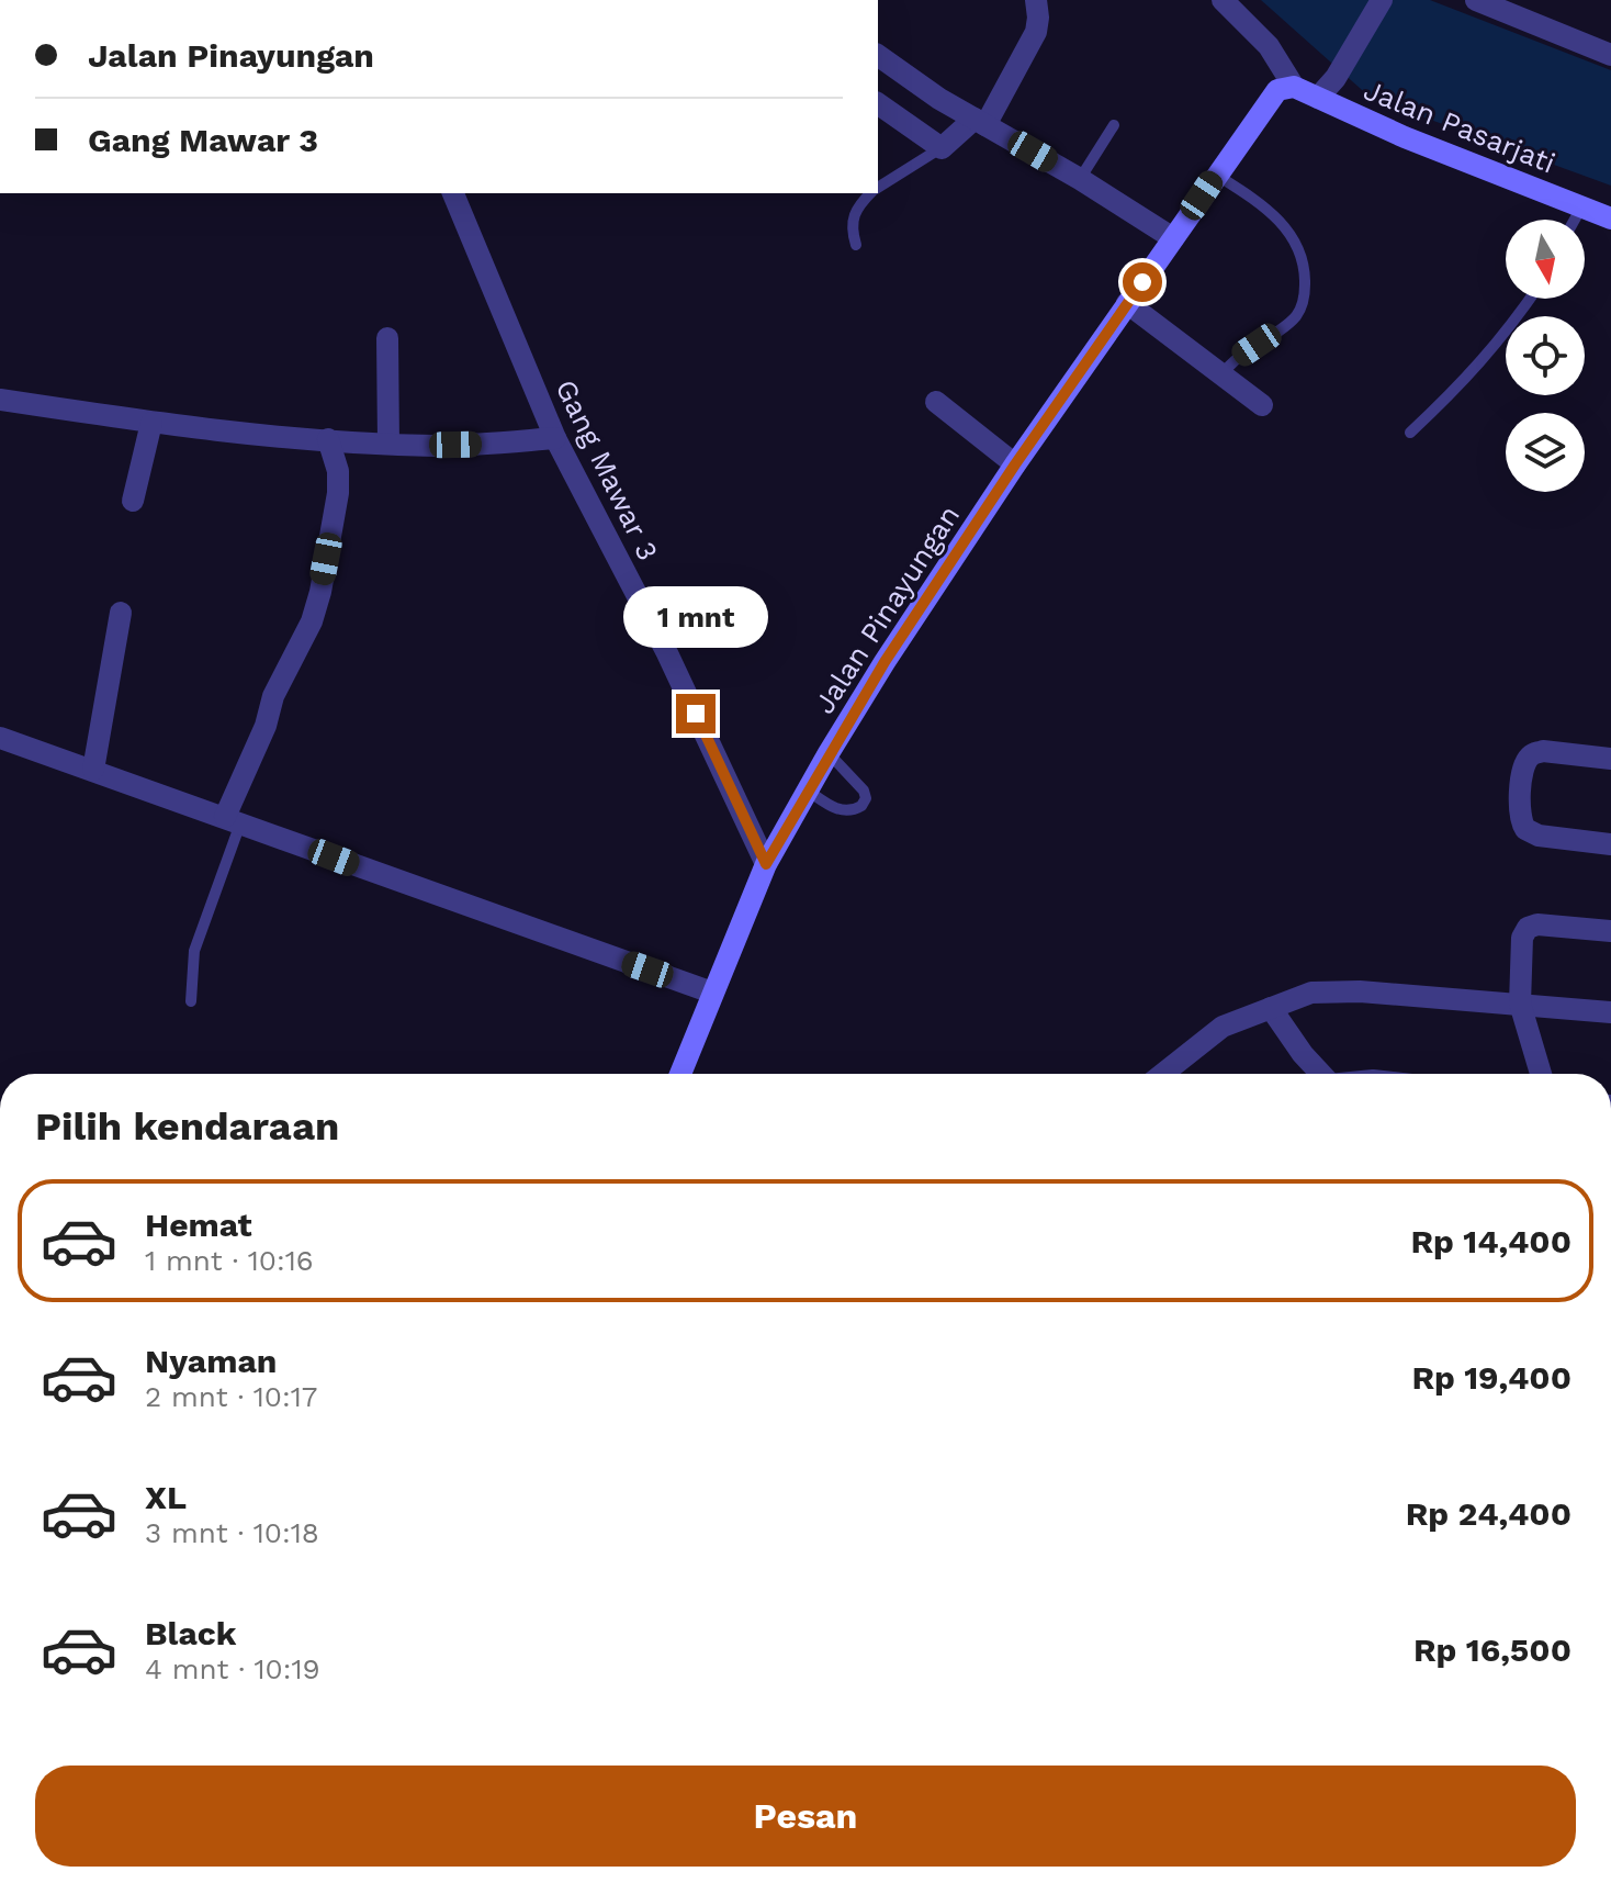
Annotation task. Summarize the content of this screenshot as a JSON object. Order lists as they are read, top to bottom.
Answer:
{
  "streets": {
    "main road": ["Jalan Pasarjati", "Jalan Pinayungan"],
    "street": ["Gang Mawar 3"]
  },
  "crossings": [
    ["Jalan Pasarjati", "Jalan Pinayungan"],
    ["Gang Mawar 3", "Jalan Pinayungan"]
  ],
  "north": "bottom",
  "page": {
    "banner": ["Jalan Pinayungan", "Gang Mawar 3"],
    "bubble": "1 mnt",
    "heading": "Pilih kendaraan",
    "list": [
      {
        "name": "Hemat",
        "note": "1 mnt · 10:16",
        "value": "Rp 14,400"
      },
      {
        "name": "Nyaman",
        "note": "2 mnt · 10:17",
        "value": "Rp 19,400"
      },
      {
        "name": "XL",
        "note": "3 mnt · 10:18",
        "value": "Rp 24,400"
      },
      {
        "name": "Black",
        "note": "4 mnt · 10:19",
        "value": "Rp 16,500"
      }
    ],
    "buttons": "Pesan"
  }
}
